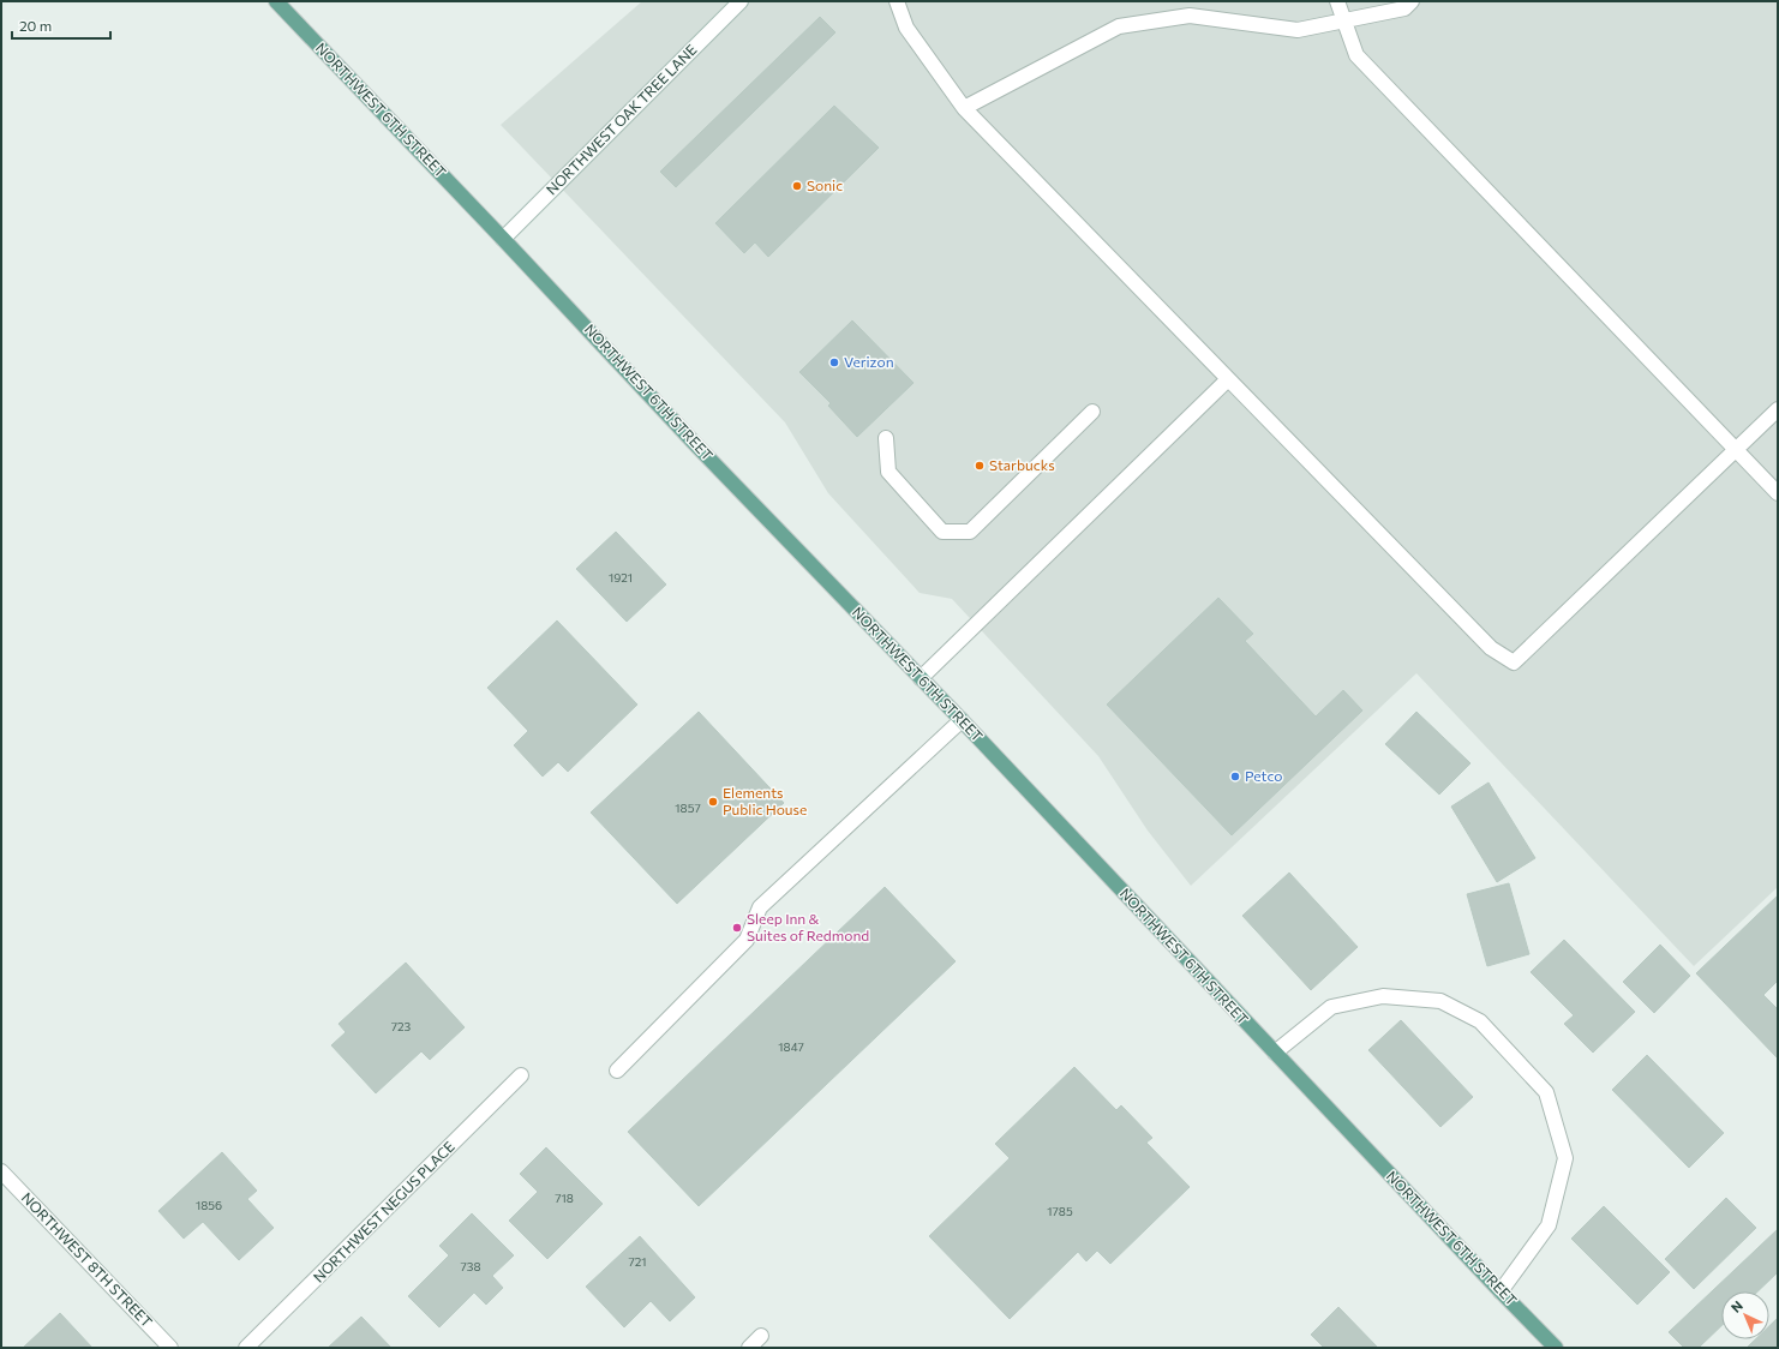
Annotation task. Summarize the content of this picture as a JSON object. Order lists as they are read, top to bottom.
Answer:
{
  "streets": {
    "main road": ["NORTHWEST 6TH STREET"],
    "street": ["NORTHWEST OAK TREE LANE", "NORTHWEST NEGUS PLACE", "NORTHWEST 8TH STREET"]
  },
  "crossings": [
    ["NORTHWEST 6TH STREET", "NORTHWEST OAK TREE LANE"]
  ],
  "places": [
    "Sonic",
    "Verizon",
    "Starbucks",
    "Petco",
    "Elements Public House",
    "Sleep Inn & Suites of Redmond"
  ],
  "house_numbers": [
    "1921",
    "1857",
    "723",
    "1847",
    "718",
    "1856",
    "1785",
    "721",
    "738"
  ],
  "scale_bar": "20 m",
  "north": "top left"
}
